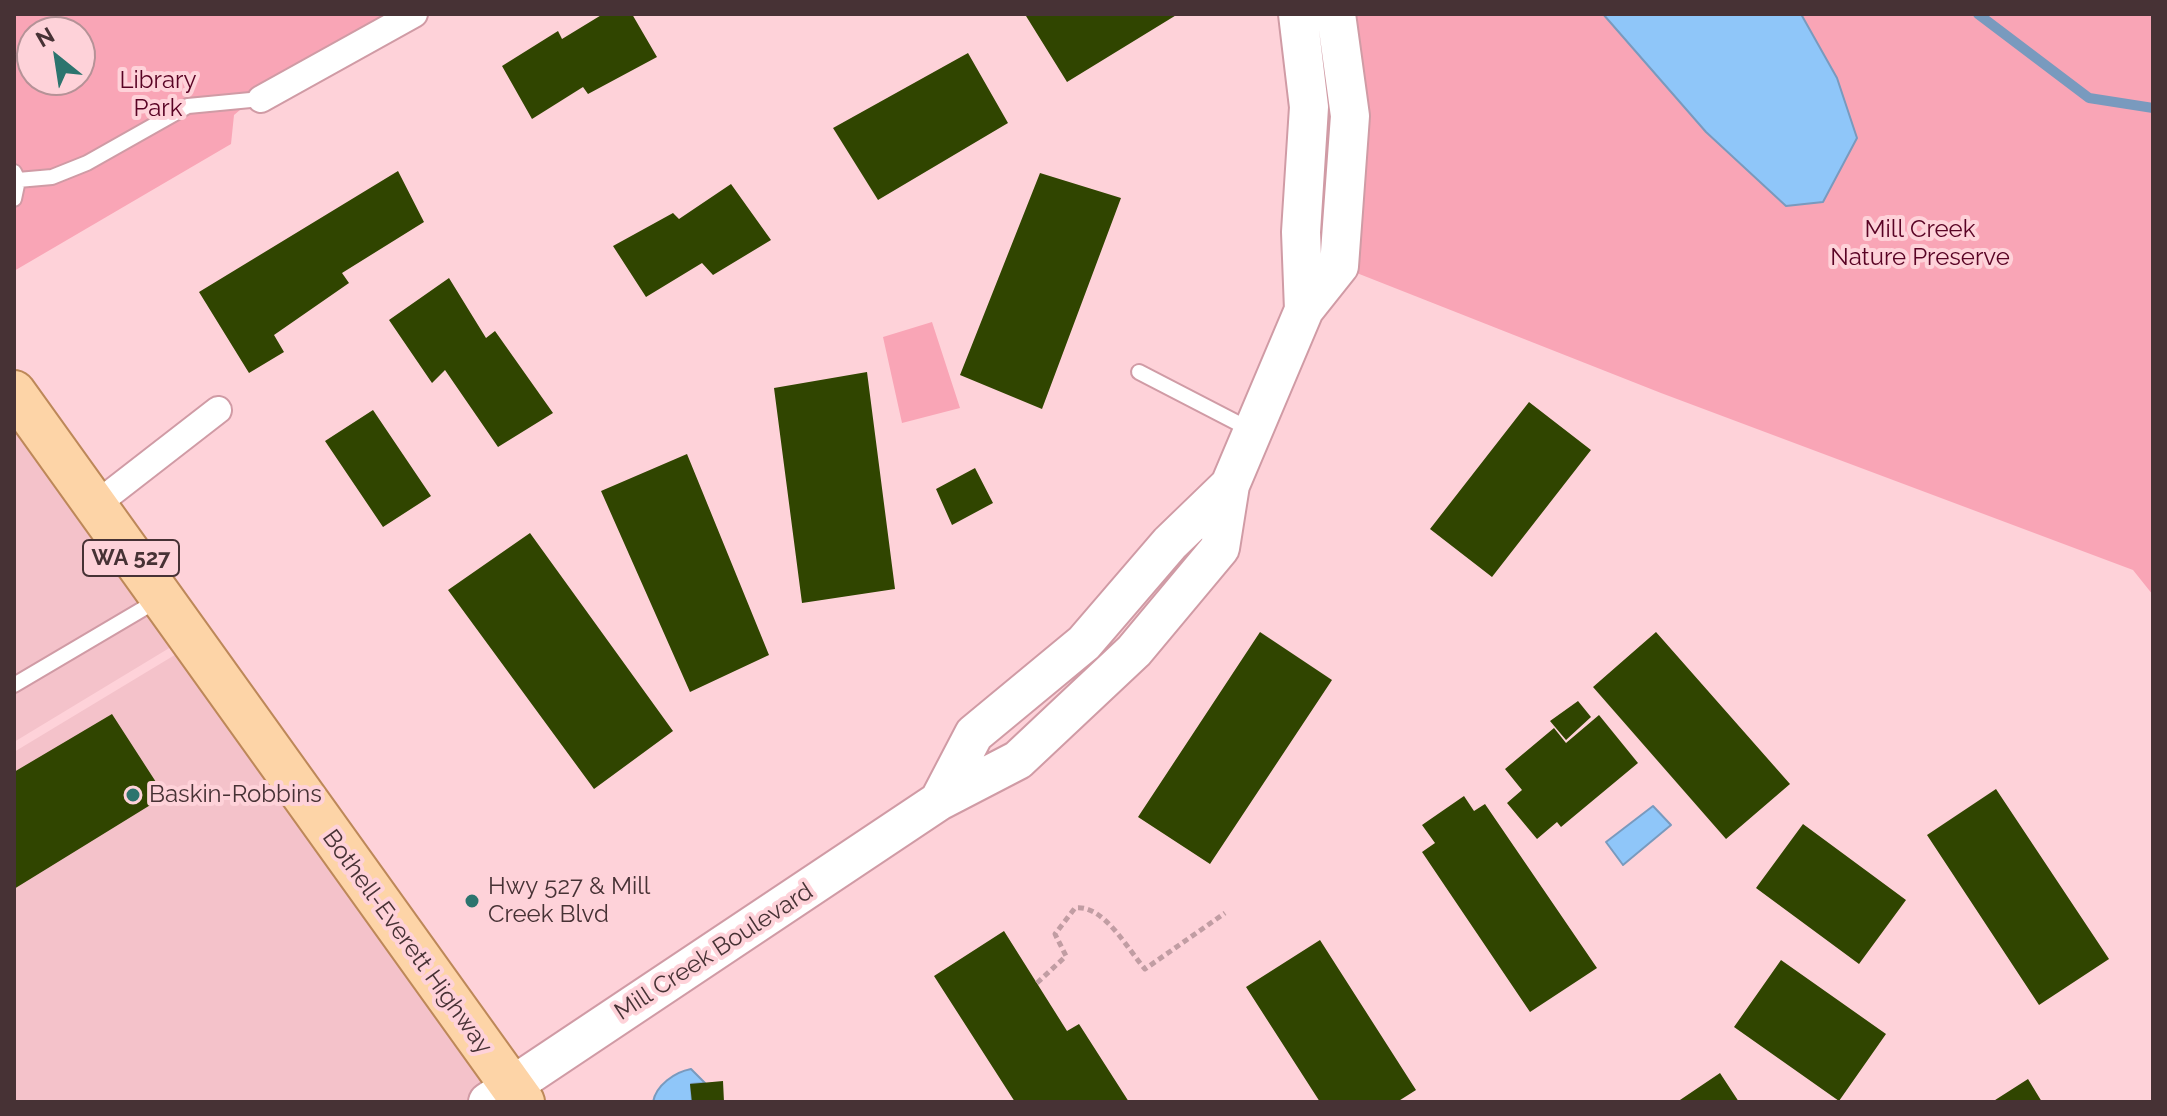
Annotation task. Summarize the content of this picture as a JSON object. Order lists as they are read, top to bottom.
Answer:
{
  "streets": {
    "main road": ["WA 527", "Bothell-Everett Highway"],
    "street": ["Mill Creek Boulevard"]
  },
  "crossings": [
    ["Bothell-Everett Highway", "Mill Creek Boulevard"]
  ],
  "parks": ["Library Park", "Mill Creek Nature Preserve"],
  "places": ["Baskin-Robbins", "Hwy 527 & Mill Creek Blvd"],
  "north": "top left"
}
